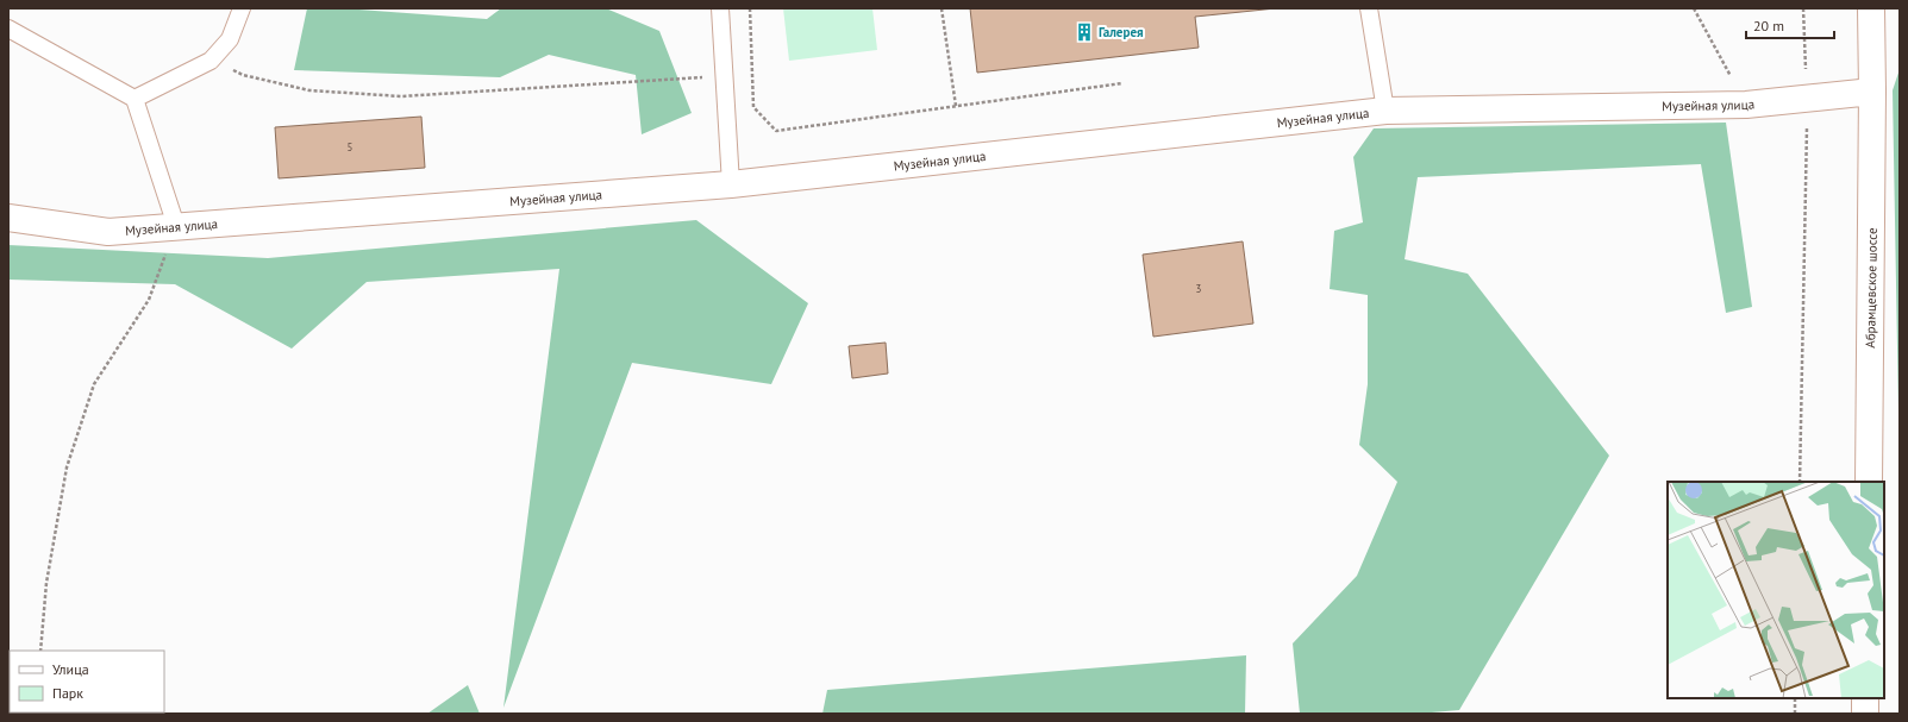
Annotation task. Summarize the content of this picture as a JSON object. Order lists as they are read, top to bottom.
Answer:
{
  "streets": {
    "street": ["Музейная улица", "Абрамцевское шоссе"]
  },
  "crossings": [
    ["Музейная улица", "Абрамцевское шоссе"]
  ],
  "places": {
    "building": ["Галерея"]
  },
  "house_numbers": ["5", "3"],
  "legend": ["Улица", "Парк"],
  "scale_bar": "20 m"
}
